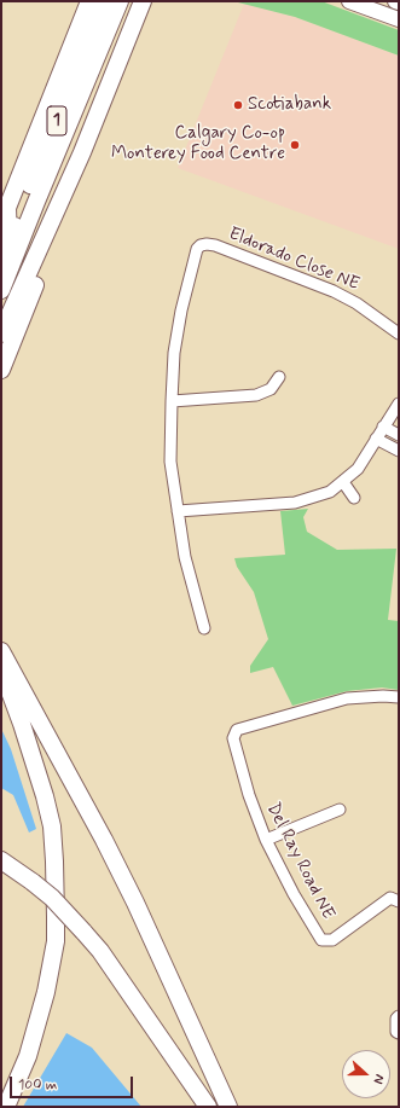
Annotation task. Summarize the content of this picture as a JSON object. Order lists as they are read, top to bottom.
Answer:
{
  "streets": {
    "highway": ["1"],
    "street": ["Eldorado Close NE", "Del Ray Road NE"]
  },
  "places": ["Scotiabank", "Calgary Co-op Monterey Food Centre"],
  "scale_bar": "100 m",
  "north": "right"
}
